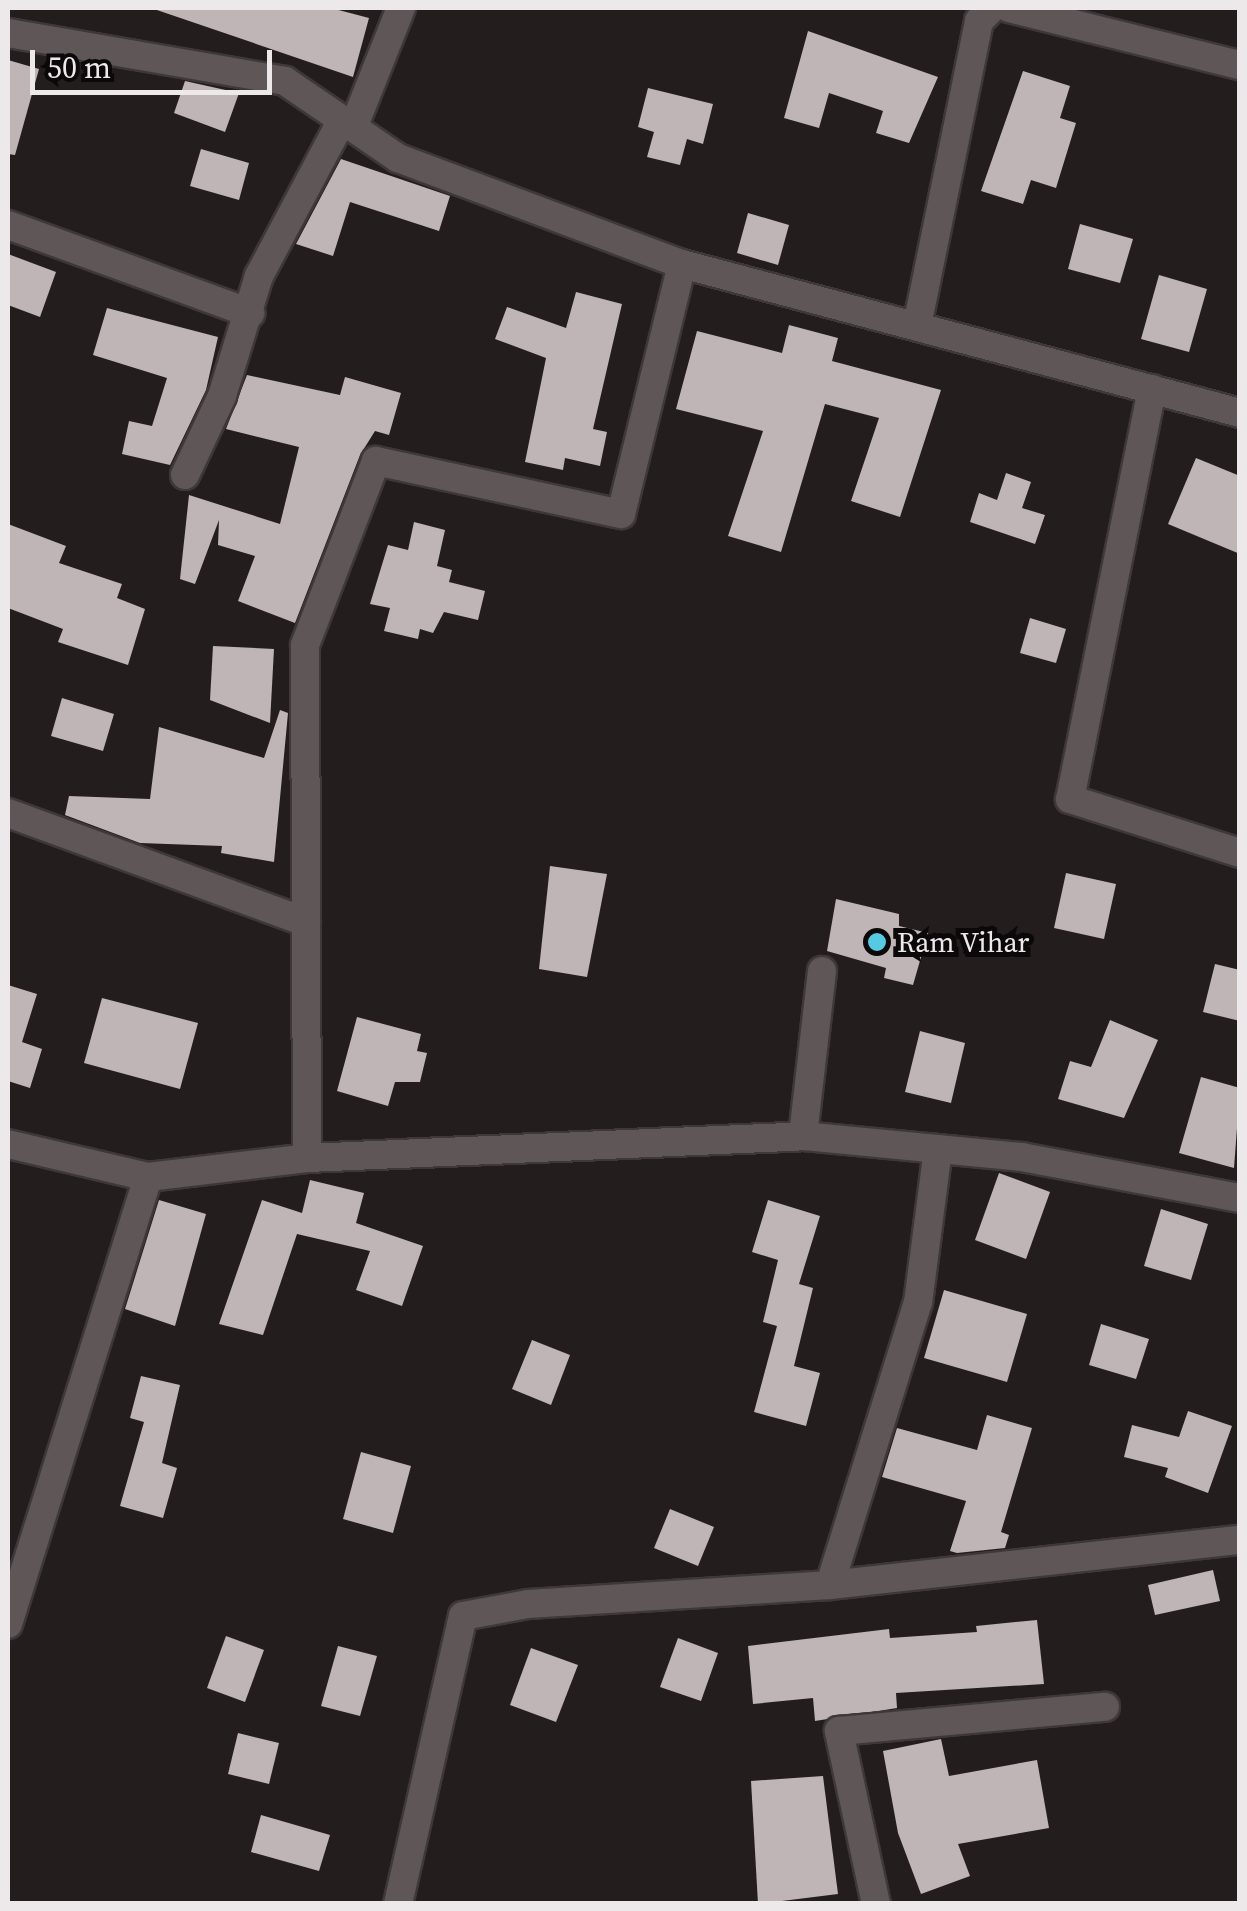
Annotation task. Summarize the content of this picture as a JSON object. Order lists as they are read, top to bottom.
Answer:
{
  "places": ["Ram Vihar"],
  "scale_bar": "50 m"
}
